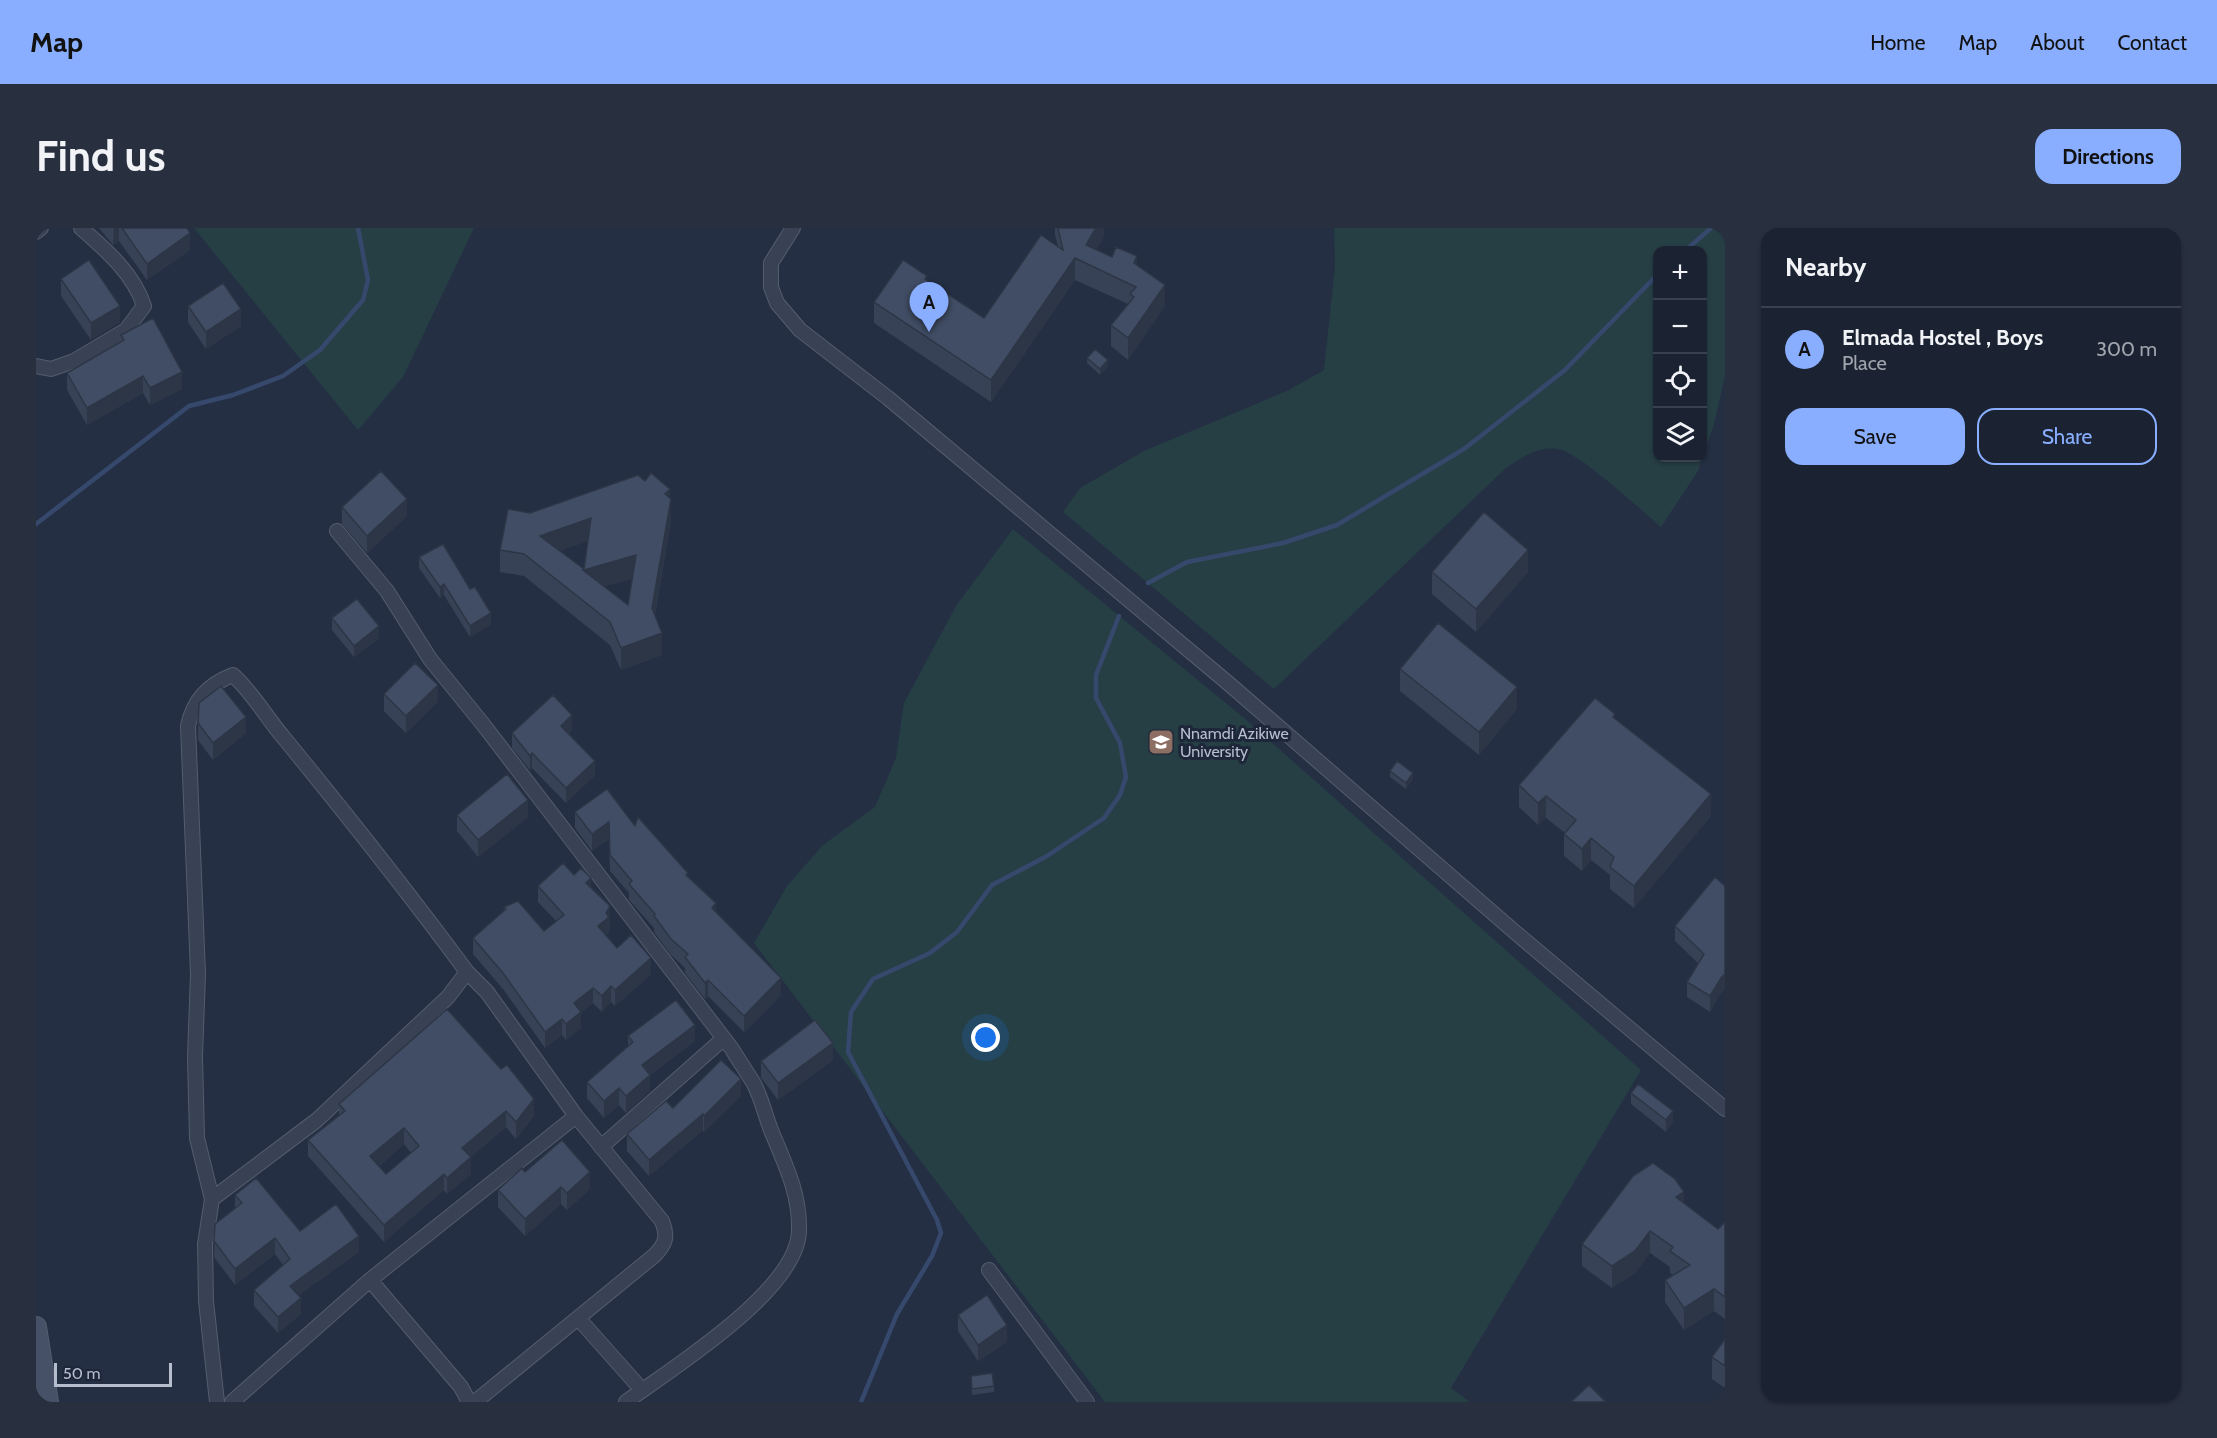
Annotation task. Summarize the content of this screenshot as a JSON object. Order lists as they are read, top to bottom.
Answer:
{
  "places": {
    "school or university": ["Nnamdi Azikiwe University"]
  },
  "scale_bar": "50 m",
  "page": {
    "header": "Map",
    "nav": [
      "Home",
      "Map",
      "About",
      "Contact"
    ],
    "buttons": [
      "Directions",
      ["Save", "Share"]
    ],
    "title": "Find us",
    "heading": "Nearby",
    "map_buttons": ["+", "−"],
    "pins": "A",
    "list": [
      {
        "mark": "A",
        "name": "Elmada Hostel , Boys",
        "note": "Place",
        "value": "300 m"
      }
    ],
    "scale": "50 m"
  }
}
